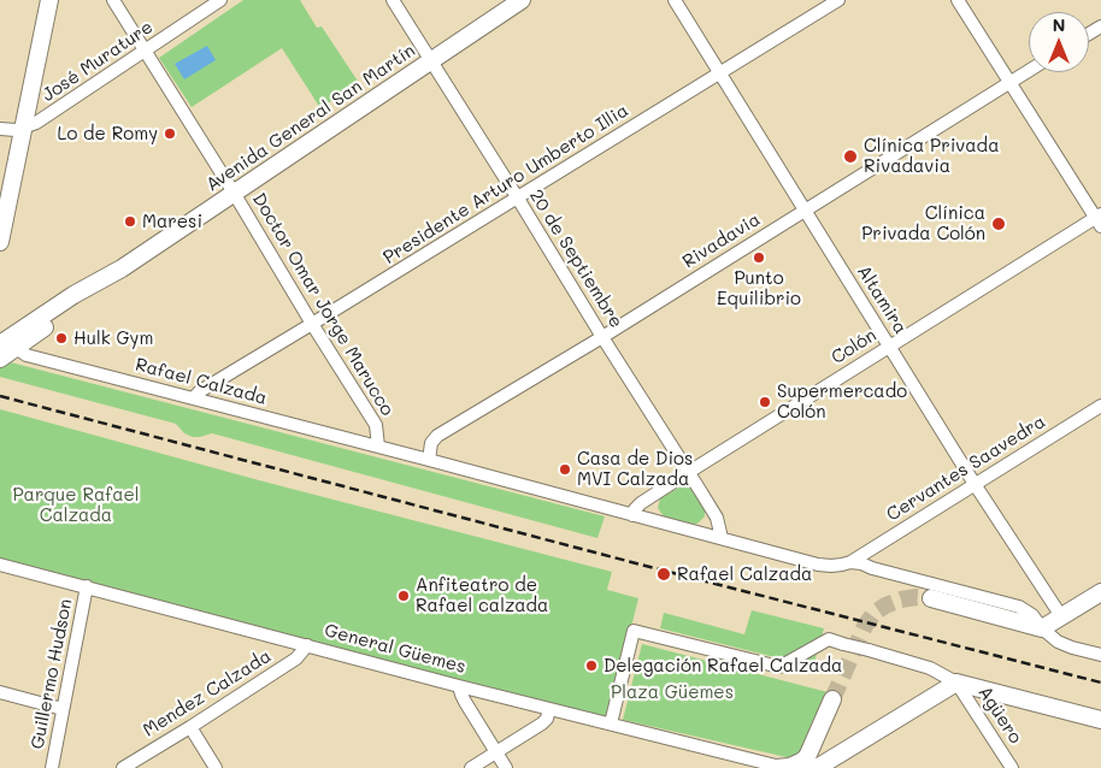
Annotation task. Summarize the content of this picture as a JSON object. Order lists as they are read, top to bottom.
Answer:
{
  "streets": {
    "main road": ["Avenida General San Martín"],
    "street": [
      "José Murature",
      "Presidente Arturo Umberto Illia",
      "Rivadavia",
      "20 de Septiembre",
      "Altamira",
      "Doctor Omar Jorge Marucco",
      "Colón",
      "Rafael Calzada",
      "Cervantes Saavedra",
      "General Güemes",
      "Guillermo Hudson",
      "Mendez Calzada",
      "Agüero"
    ]
  },
  "crossings": [
    ["José Murature", "Doctor Omar Jorge Marucco"],
    ["Avenida General San Martín", "20 de Septiembre"],
    ["Avenida General San Martín", "Doctor Omar Jorge Marucco"],
    ["Avenida General San Martín", "Rafael Calzada"],
    ["Presidente Arturo Umberto Illia", "20 de Septiembre"],
    ["Presidente Arturo Umberto Illia", "Altamira"],
    ["Presidente Arturo Umberto Illia", "Doctor Omar Jorge Marucco"],
    ["Presidente Arturo Umberto Illia", "Rafael Calzada"],
    ["Rivadavia", "20 de Septiembre"],
    ["Rivadavia", "Altamira"],
    ["Rivadavia", "Rafael Calzada"],
    ["20 de Septiembre", "Colón"],
    ["20 de Septiembre", "Rafael Calzada"],
    ["Altamira", "Colón"],
    ["Altamira", "Cervantes Saavedra"],
    ["Doctor Omar Jorge Marucco", "Rafael Calzada"],
    ["Colón", "Rafael Calzada"],
    ["Rafael Calzada", "Cervantes Saavedra"],
    ["General Güemes", "Guillermo Hudson"],
    ["General Güemes", "Mendez Calzada"]
  ],
  "parks": ["Parque Rafael Calzada", "Plaza Güemes"],
  "places": [
    "Lo de Romy",
    "Clínica Privada Rivadavia",
    "Maresi",
    "Clínica Privada Colón",
    "Punto Equilibrio",
    "Hulk Gym",
    "Supermercado Colón",
    "Casa de Dios MVI Calzada",
    "Rafael Calzada",
    "Anfiteatro de Rafael calzada",
    "Delegación Rafael Calzada"
  ],
  "north": "top"
}
